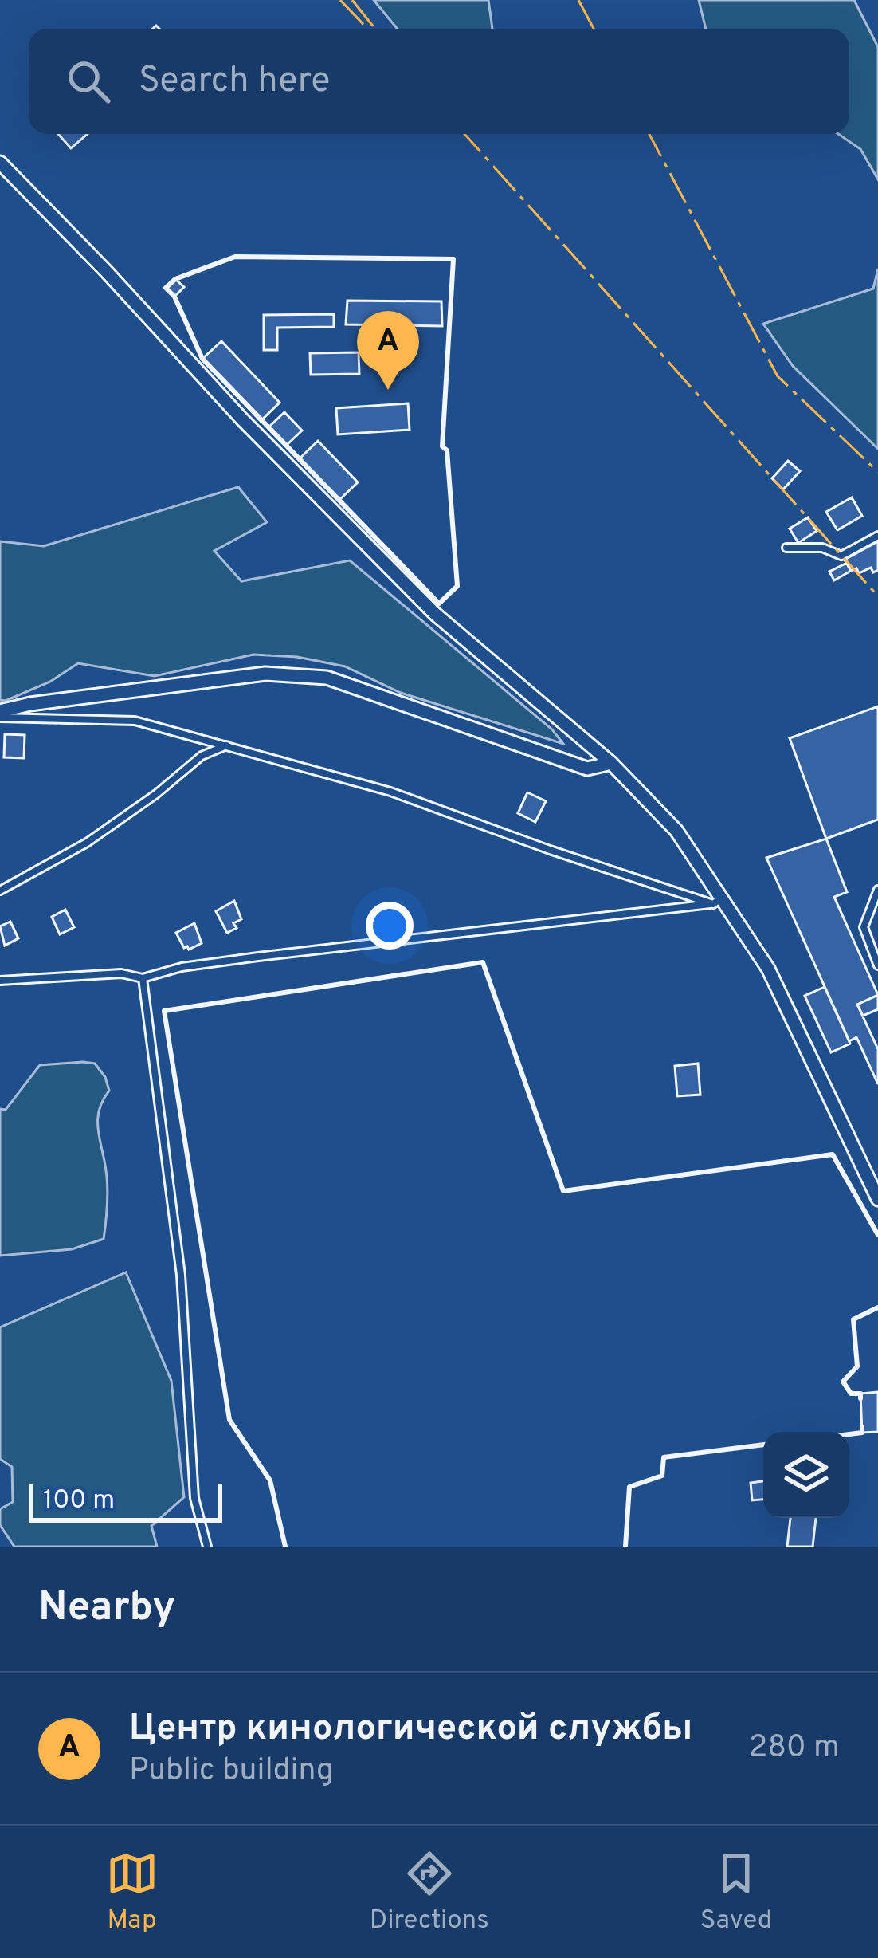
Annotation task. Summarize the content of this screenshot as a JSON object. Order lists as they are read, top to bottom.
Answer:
{
  "scale_bar": "100 m",
  "page": {
    "search": "Search here",
    "pins": "A",
    "scale": "100 m",
    "heading": "Nearby",
    "list": [
      {
        "mark": "A",
        "name": "Центр кинологической службы",
        "note": "Public building",
        "value": "280 m"
      }
    ],
    "nav": ["Map", "Directions", "Saved"]
  }
}
